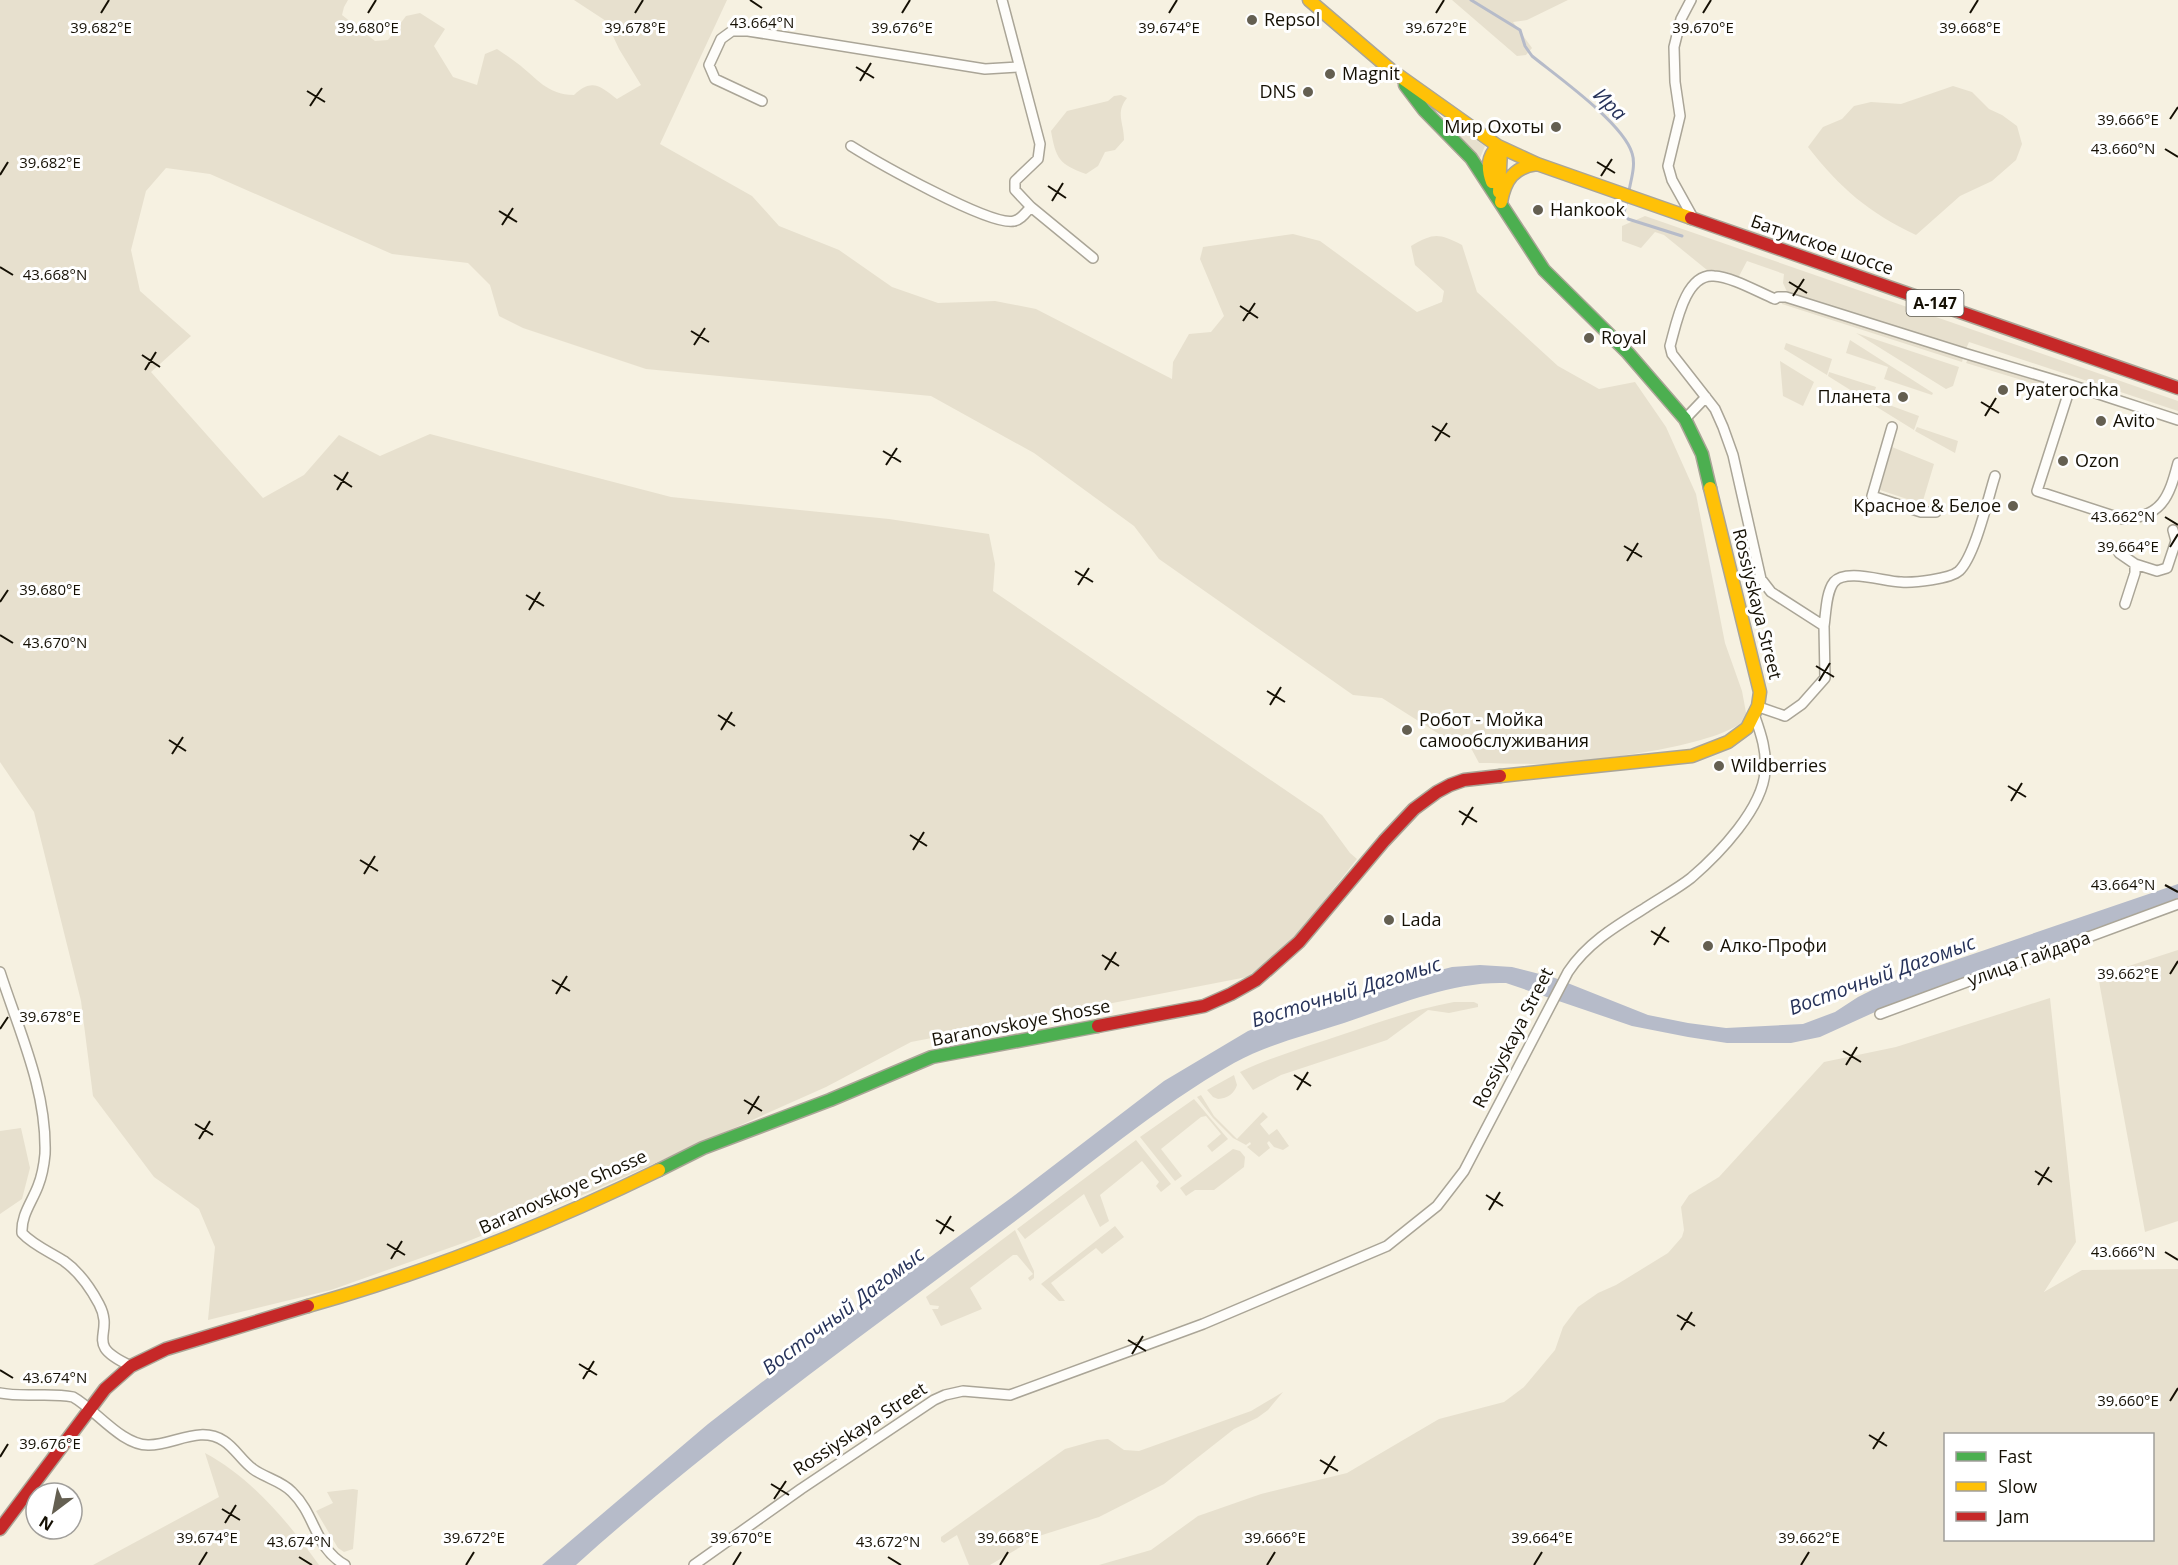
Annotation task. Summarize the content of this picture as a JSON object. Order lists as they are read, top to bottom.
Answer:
{
  "streets": {
    "main road": [
      "Батумское шоссе",
      "А-147",
      "Rossiyskaya Street",
      "Baranovskoye Shosse"
    ],
    "street": ["улица Гайдара"]
  },
  "crossings": [
    ["Батумское шоссе", "А-147"],
    ["А-147", "Rossiyskaya Street"],
    ["Rossiyskaya Street", "Baranovskoye Shosse"]
  ],
  "water": ["Ира", "Восточный Дагомыс"],
  "places": [
    "Repsol",
    "Magnit",
    "DNS",
    "Мир Охоты",
    "Hankook",
    "Royal",
    "Pyaterochka",
    "Планета",
    "Avito",
    "Ozon",
    "Красное & Белое",
    "Робот - Мойка самообслуживания",
    "Wildberries",
    "Lada",
    "Алко-Профи"
  ],
  "legend": ["Fast", "Slow", "Jam"],
  "north": "bottom left",
  "coordinates": [
    "43.664°N",
    "39.682°E",
    "39.680°E",
    "39.678°E",
    "39.676°E",
    "39.674°E",
    "39.672°E",
    "39.670°E",
    "39.668°E",
    "39.666°E",
    "43.660°N",
    "43.668°N",
    "43.662°N",
    "39.664°E",
    "43.670°N",
    "39.662°E",
    "43.666°N",
    "43.674°N",
    "39.660°E",
    "43.672°N"
  ]
}
